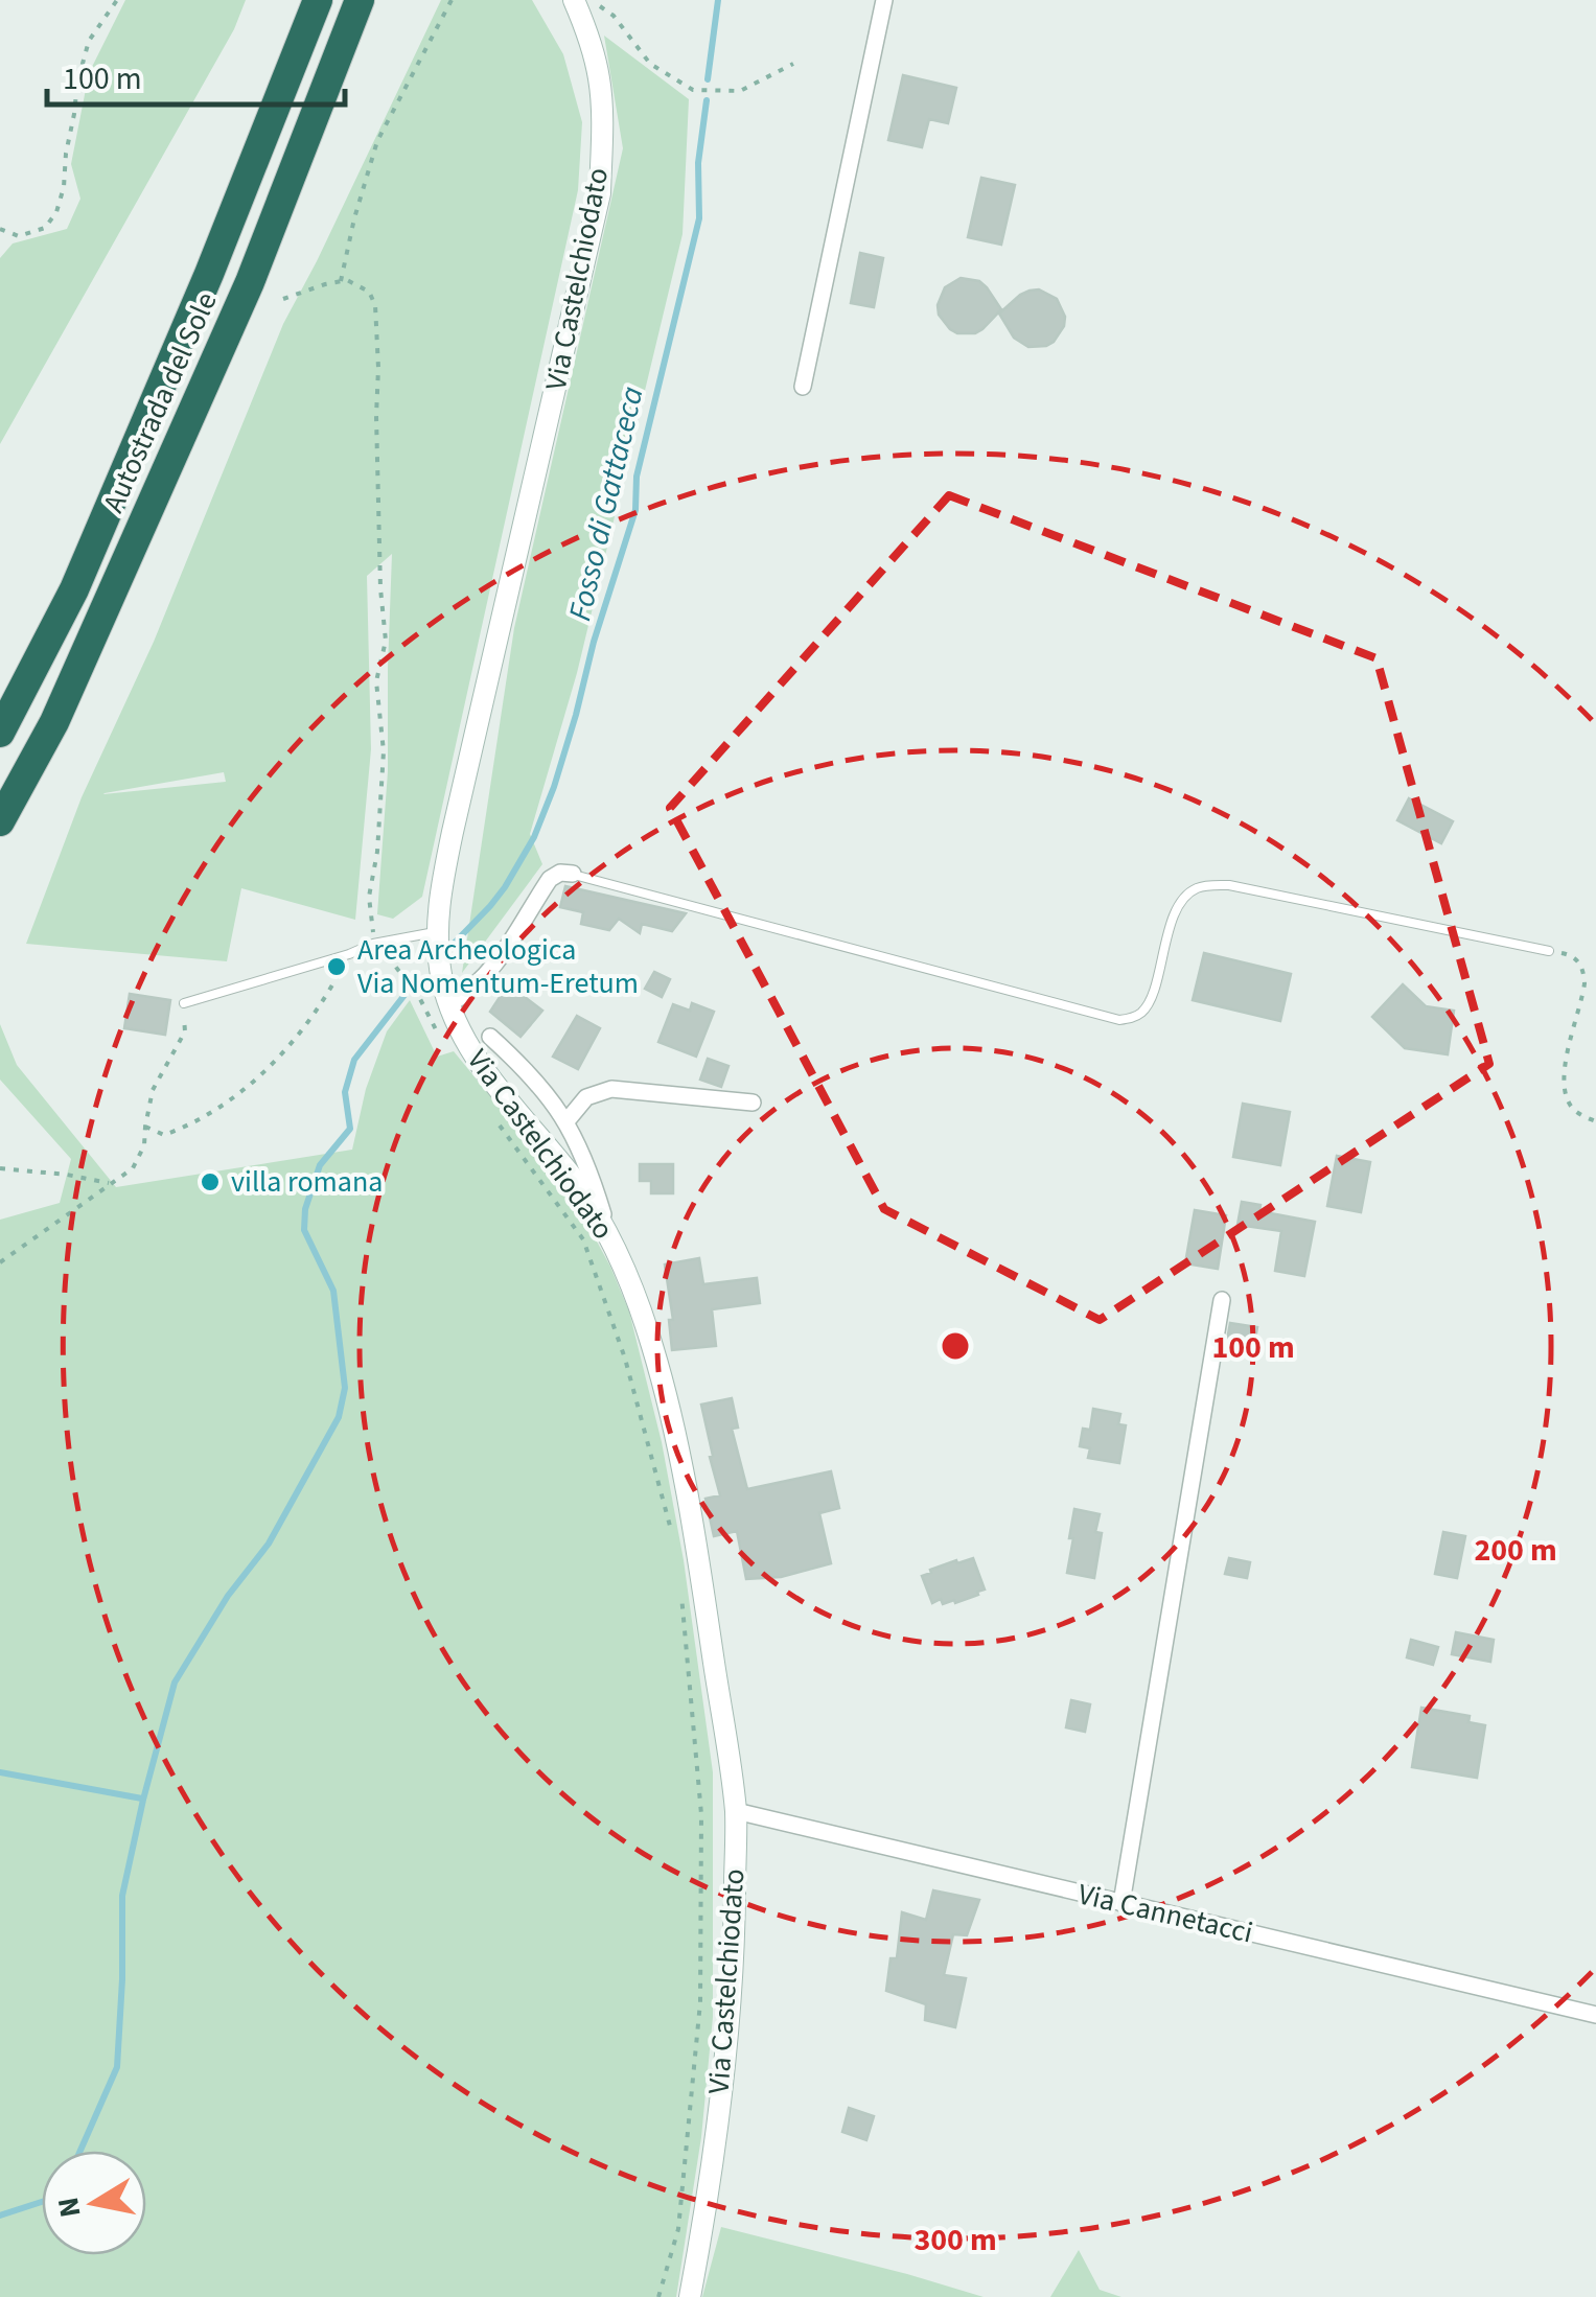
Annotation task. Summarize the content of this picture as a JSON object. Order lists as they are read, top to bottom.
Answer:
{
  "streets": {
    "highway": ["Autostrada del Sole"],
    "street": ["Via Castelchiodato", "Via Cannetacci"]
  },
  "crossings": [
    ["Via Castelchiodato", "Via Cannetacci"]
  ],
  "water": ["Fosso di Gattaceca"],
  "places": ["Area Archeologica Via Nomentum-Eretum", "villa romana"],
  "scale_bar": "100 m",
  "north": "left",
  "rings": ["100 m", "200 m", "300 m"]
}
